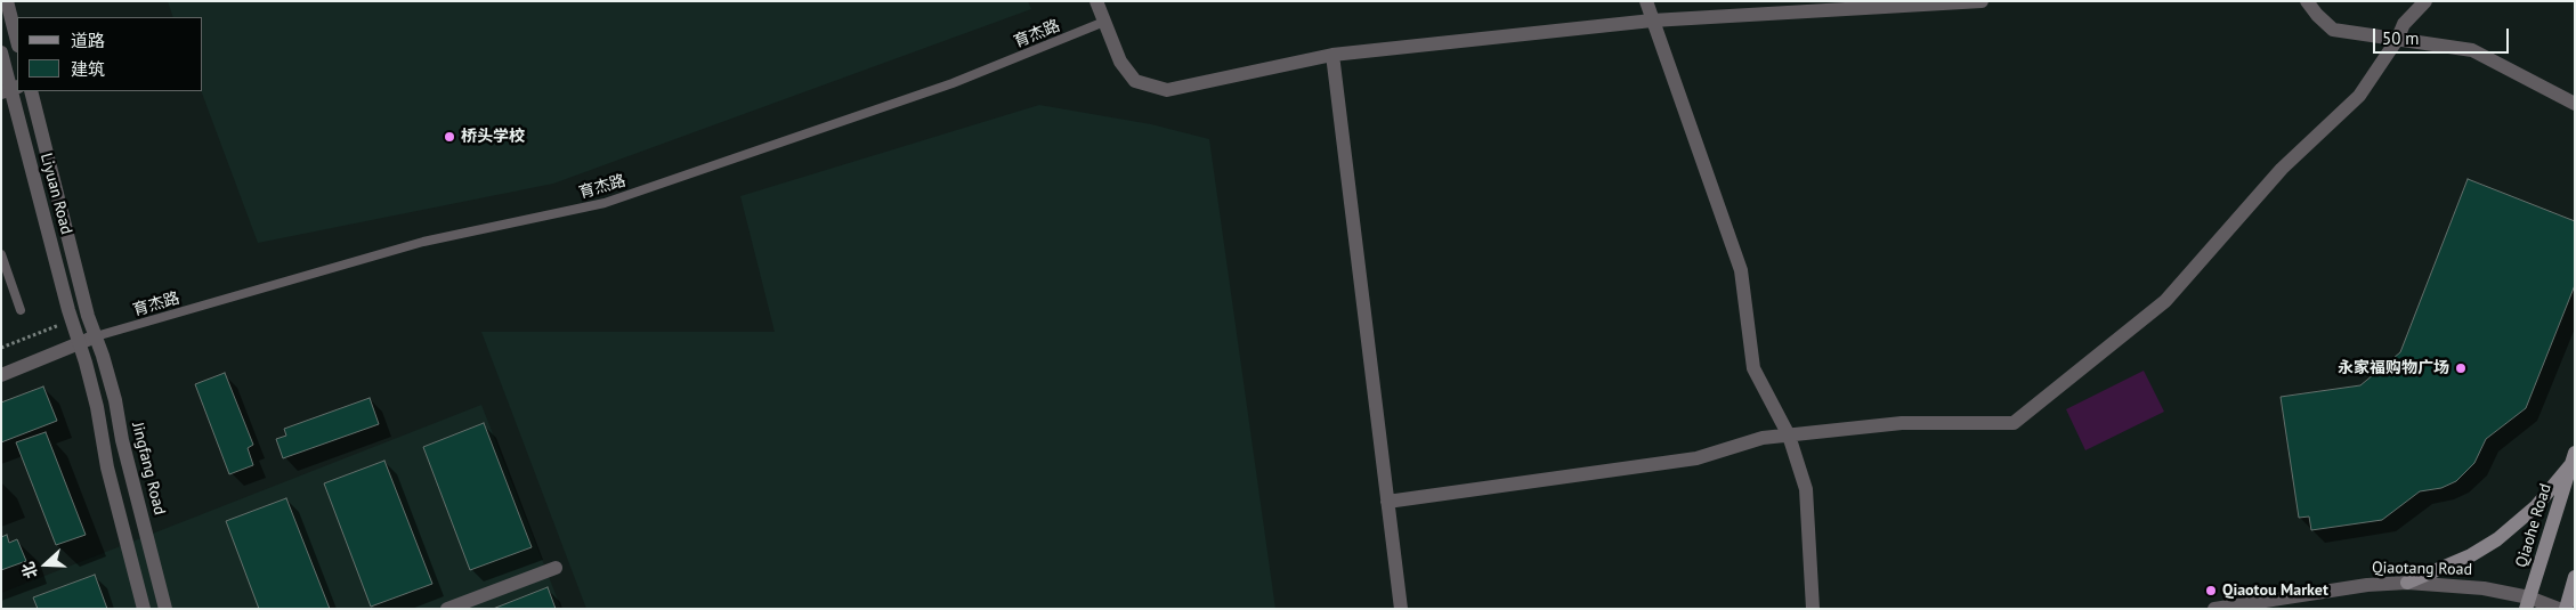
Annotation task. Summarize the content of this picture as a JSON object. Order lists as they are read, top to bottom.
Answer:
{
  "streets": {
    "main road": ["Qiaohe Road"],
    "street": ["Liyuan Road", "Jingfang Road", "Qiaotang Road"],
    "lane": ["育杰路"]
  },
  "crossings": [
    ["育杰路", "Liyuan Road"],
    ["育杰路", "Jingfang Road"],
    ["Liyuan Road", "Jingfang Road"],
    ["Qiaohe Road", "Qiaotang Road"]
  ],
  "places": ["桥头学校", "永家福购物广场", "Qiaotou Market"],
  "legend": ["道路", "建筑"],
  "scale_bar": "50 m",
  "north": "left"
}
